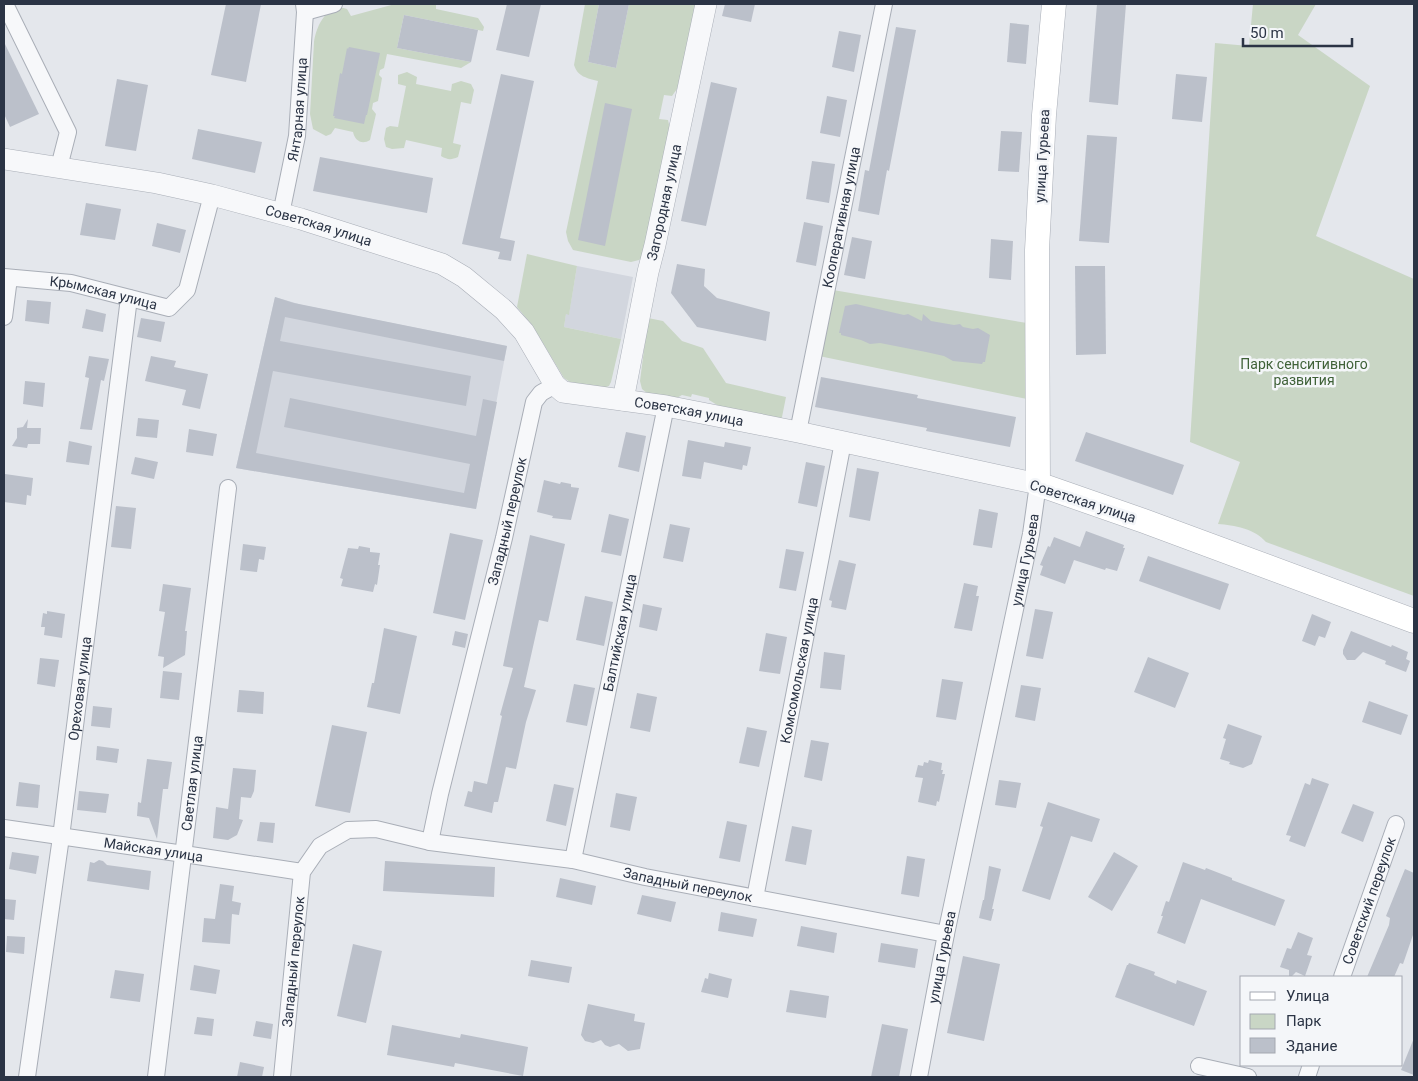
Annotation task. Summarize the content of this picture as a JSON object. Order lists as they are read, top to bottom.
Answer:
{
  "streets": {
    "main road": ["улица Гурьева", "Советская улица"],
    "street": [
      "Янтарная улица",
      "Загородная улица",
      "Кооперативная улица",
      "Крымская улица",
      "Западный переулок",
      "Балтийская улица",
      "Комсомольская улица",
      "Ореховая улица",
      "Светлая улица",
      "Майская улица",
      "Советский переулок"
    ]
  },
  "crossings": [
    ["Янтарная улица", "Советская улица"],
    ["улица Гурьева", "Советская улица"],
    ["улица Гурьева", "Западный переулок"],
    ["Загородная улица", "Советская улица"],
    ["Кооперативная улица", "Советская улица"],
    ["Советская улица", "Крымская улица"],
    ["Советская улица", "Западный переулок"],
    ["Советская улица", "Балтийская улица"],
    ["Советская улица", "Комсомольская улица"],
    ["Крымская улица", "Ореховая улица"],
    ["Западный переулок", "Балтийская улица"],
    ["Западный переулок", "Комсомольская улица"],
    ["Западный переулок", "Майская улица"],
    ["Ореховая улица", "Майская улица"],
    ["Светлая улица", "Майская улица"]
  ],
  "parks": ["Парк сенситивного развития"],
  "legend": ["Улица", "Парк", "Здание"],
  "scale_bar": "50 m"
}
